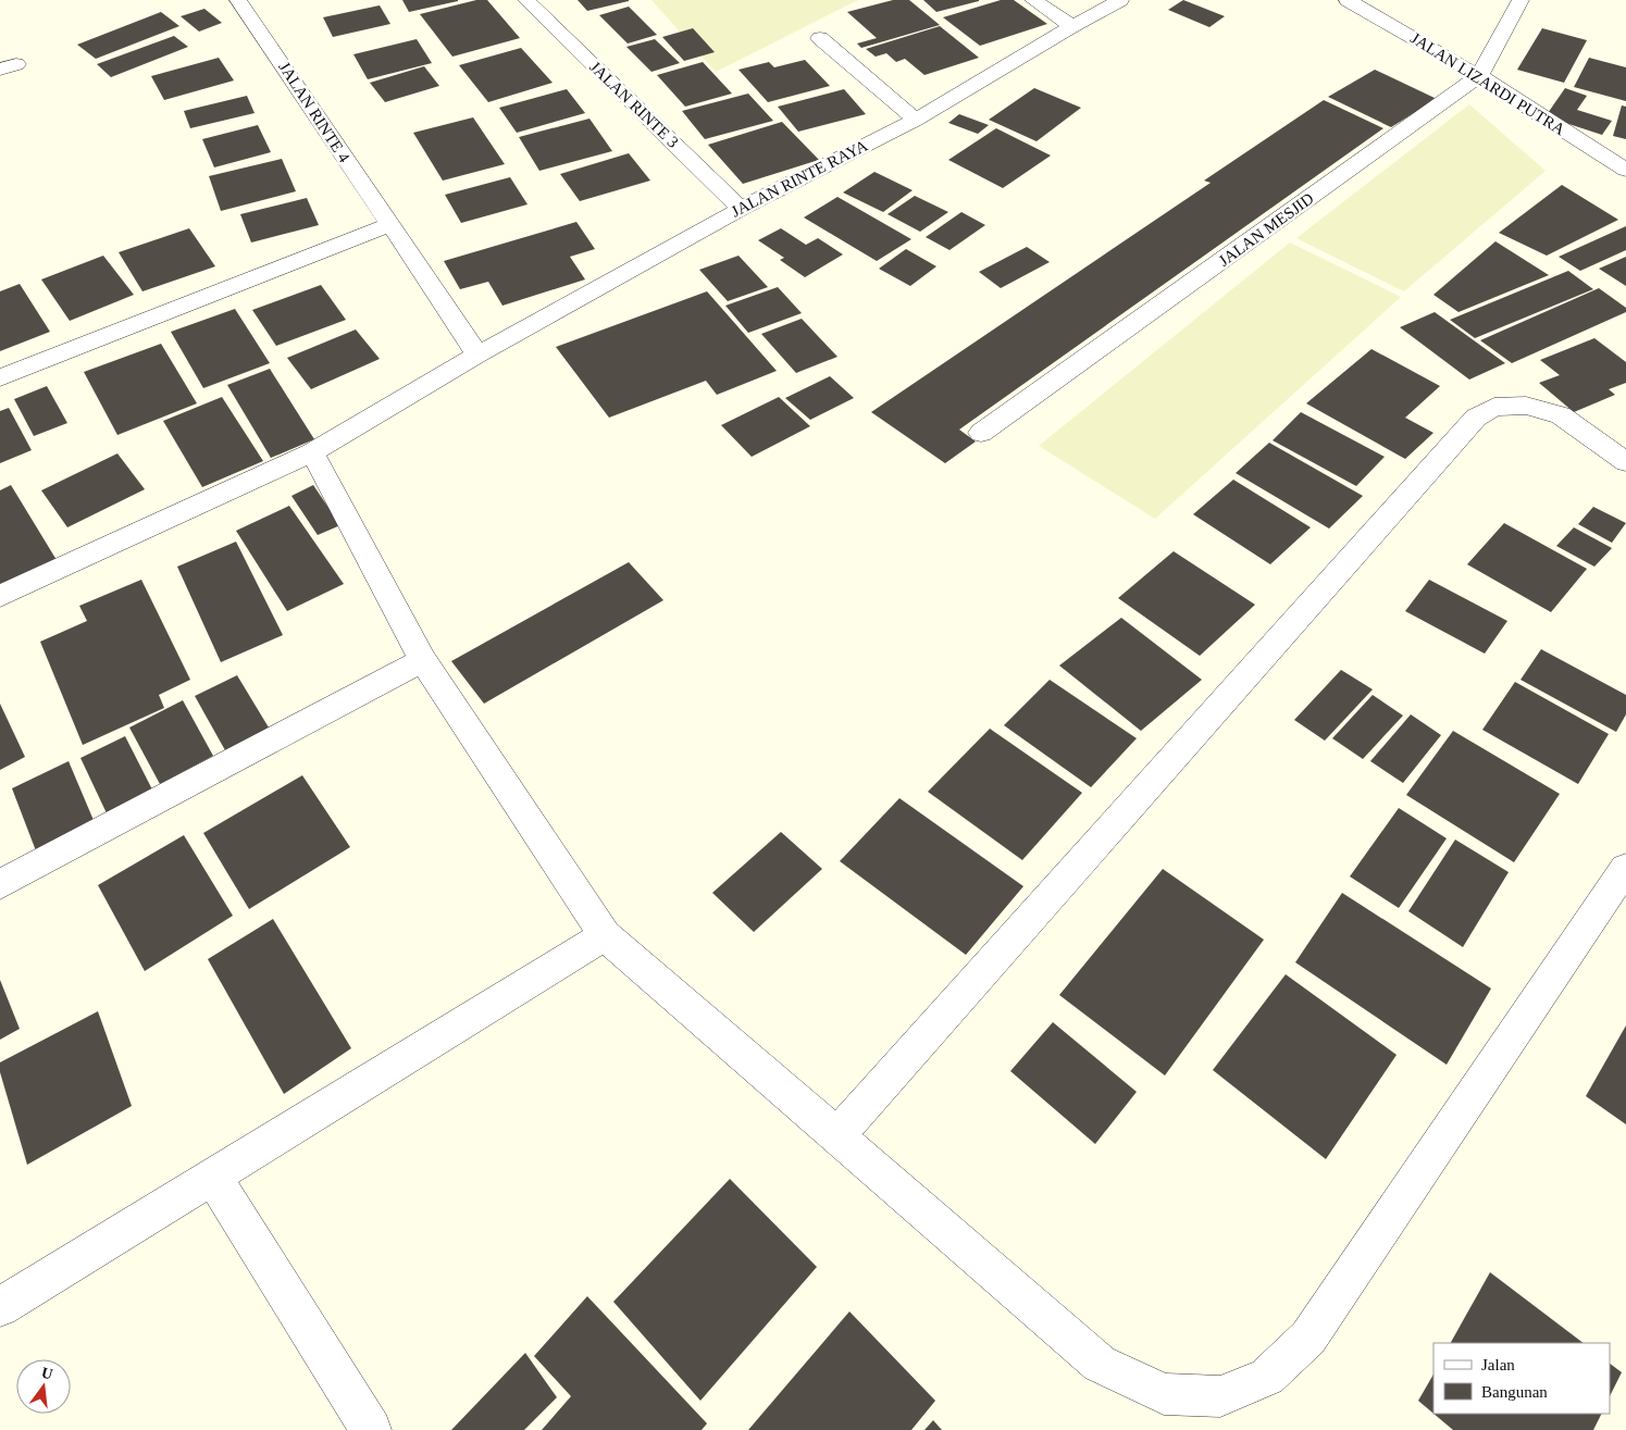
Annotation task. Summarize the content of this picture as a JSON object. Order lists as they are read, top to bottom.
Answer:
{
  "streets": {
    "street": [
      "JALAN LIZARDI PUTRA",
      "JALAN RINTE 3",
      "JALAN RINTE 4",
      "JALAN RINTE RAYA",
      "JALAN MESJID"
    ]
  },
  "crossings": [
    ["JALAN LIZARDI PUTRA", "JALAN MESJID"],
    ["JALAN RINTE 3", "JALAN RINTE RAYA"],
    ["JALAN RINTE 4", "JALAN RINTE RAYA"]
  ],
  "legend": ["Jalan", "Bangunan"],
  "north": "top"
}
